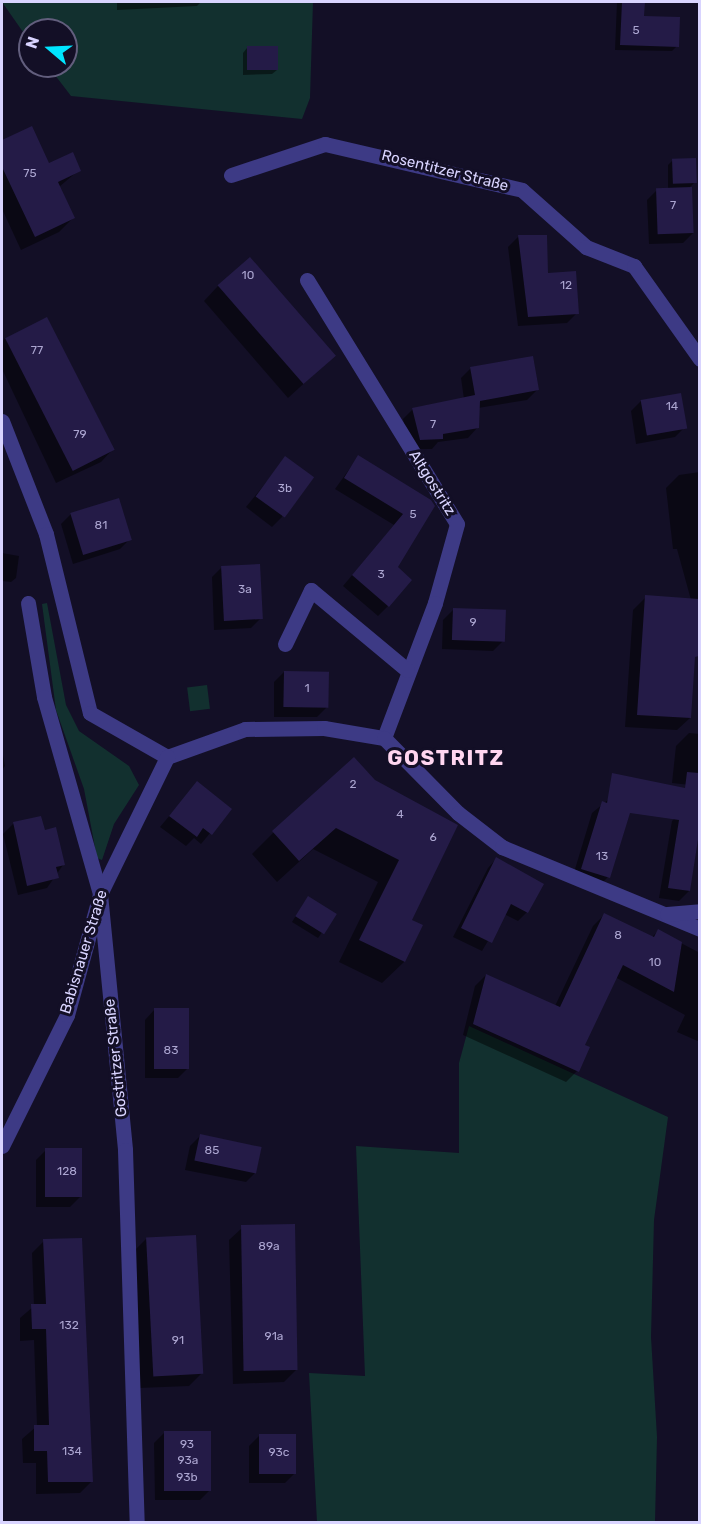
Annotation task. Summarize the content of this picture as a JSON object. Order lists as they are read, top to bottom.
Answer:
{
  "streets": {
    "street": [
      "Rosentitzer Straße",
      "Altgostritz",
      "Babisnauer Straße",
      "Gostritzer Straße"
    ]
  },
  "crossings": [
    ["Babisnauer Straße", "Gostritzer Straße"]
  ],
  "districts": ["GOSTRITZ"],
  "house_numbers": [
    "5",
    "75",
    "7",
    "10",
    "12",
    "77",
    "14",
    "7",
    "79",
    "3b",
    "5",
    "81",
    "3",
    "3a",
    "9",
    "1",
    "2",
    "4",
    "6",
    "13",
    "8",
    "10",
    "83",
    "85",
    "128",
    "89a",
    "132",
    "91a",
    "91",
    "93",
    "134",
    "93c",
    "93a",
    "93b"
  ],
  "north": "left"
}
